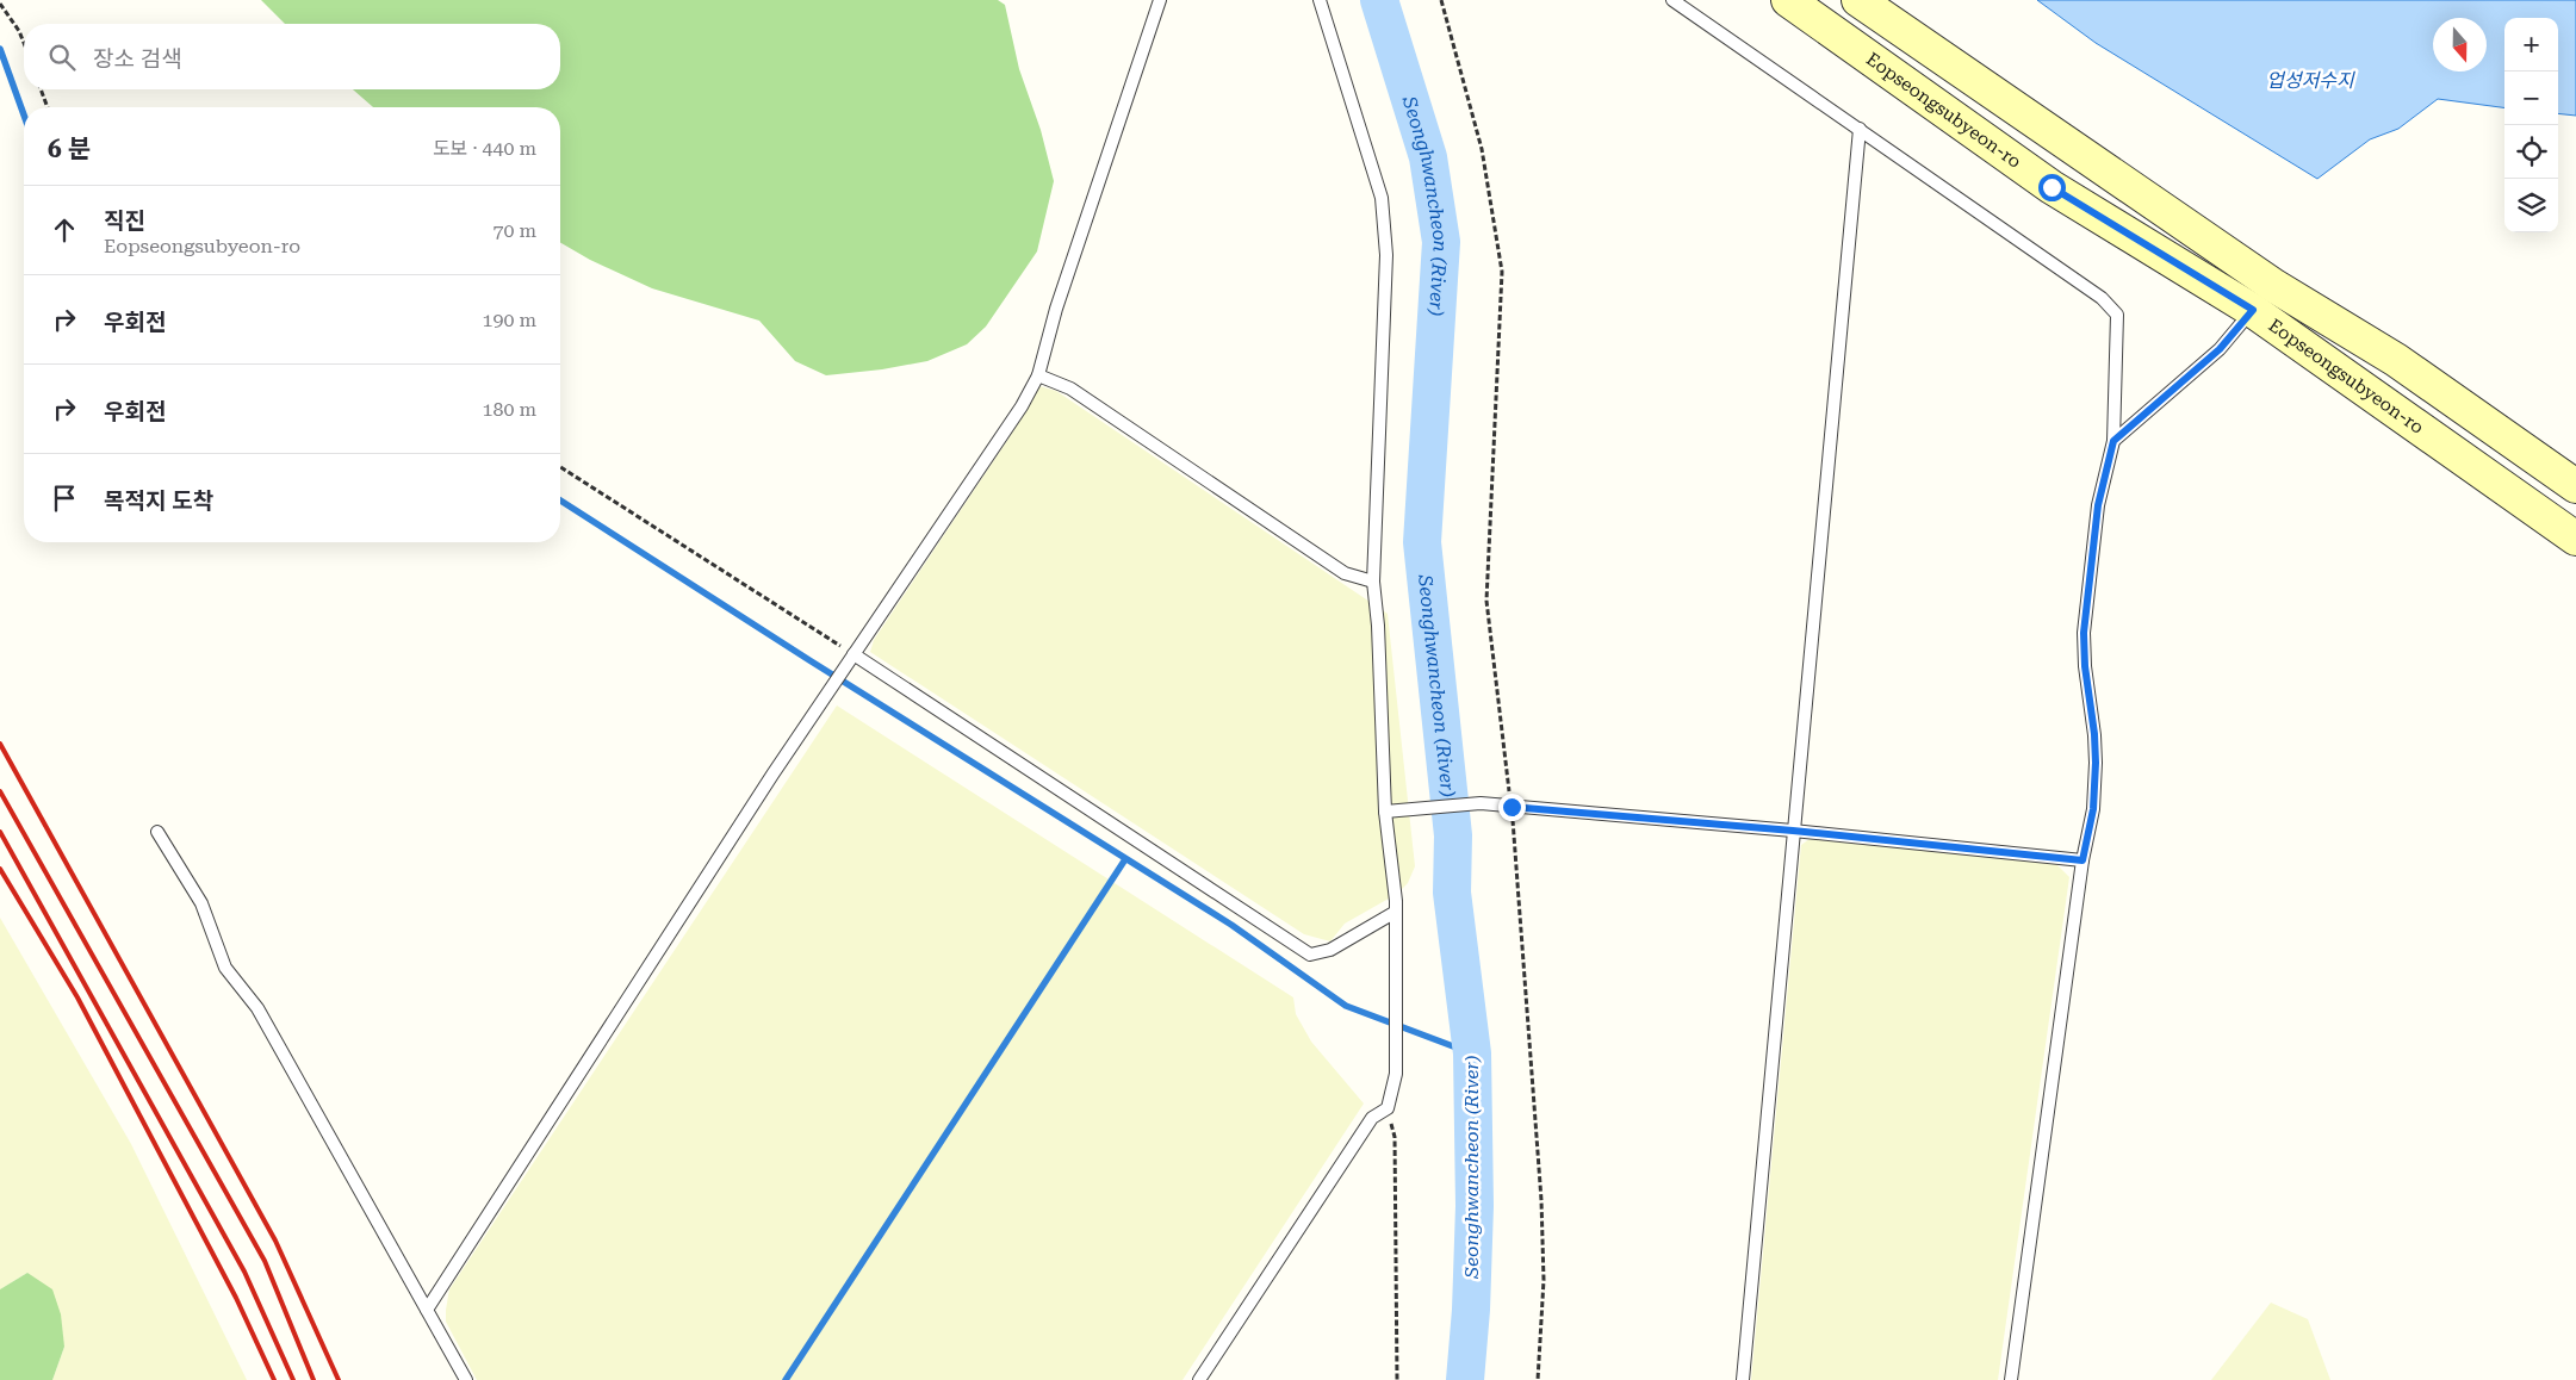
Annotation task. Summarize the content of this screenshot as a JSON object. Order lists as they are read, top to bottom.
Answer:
{
  "streets": {
    "main road": ["Eopseongsubyeon-ro"]
  },
  "water": ["업성저수지", "Seonghwancheon (River)"],
  "north": "bottom",
  "page": {
    "map_buttons": ["+", "−"],
    "search": "장소 검색",
    "heading": ["6 분", "도보 · 440 m"],
    "list": [
      ["직진", "Eopseongsubyeon-ro", "70 m"],
      ["우회전", "190 m"],
      ["우회전", "180 m"],
      "목적지 도착"
    ]
  }
}
